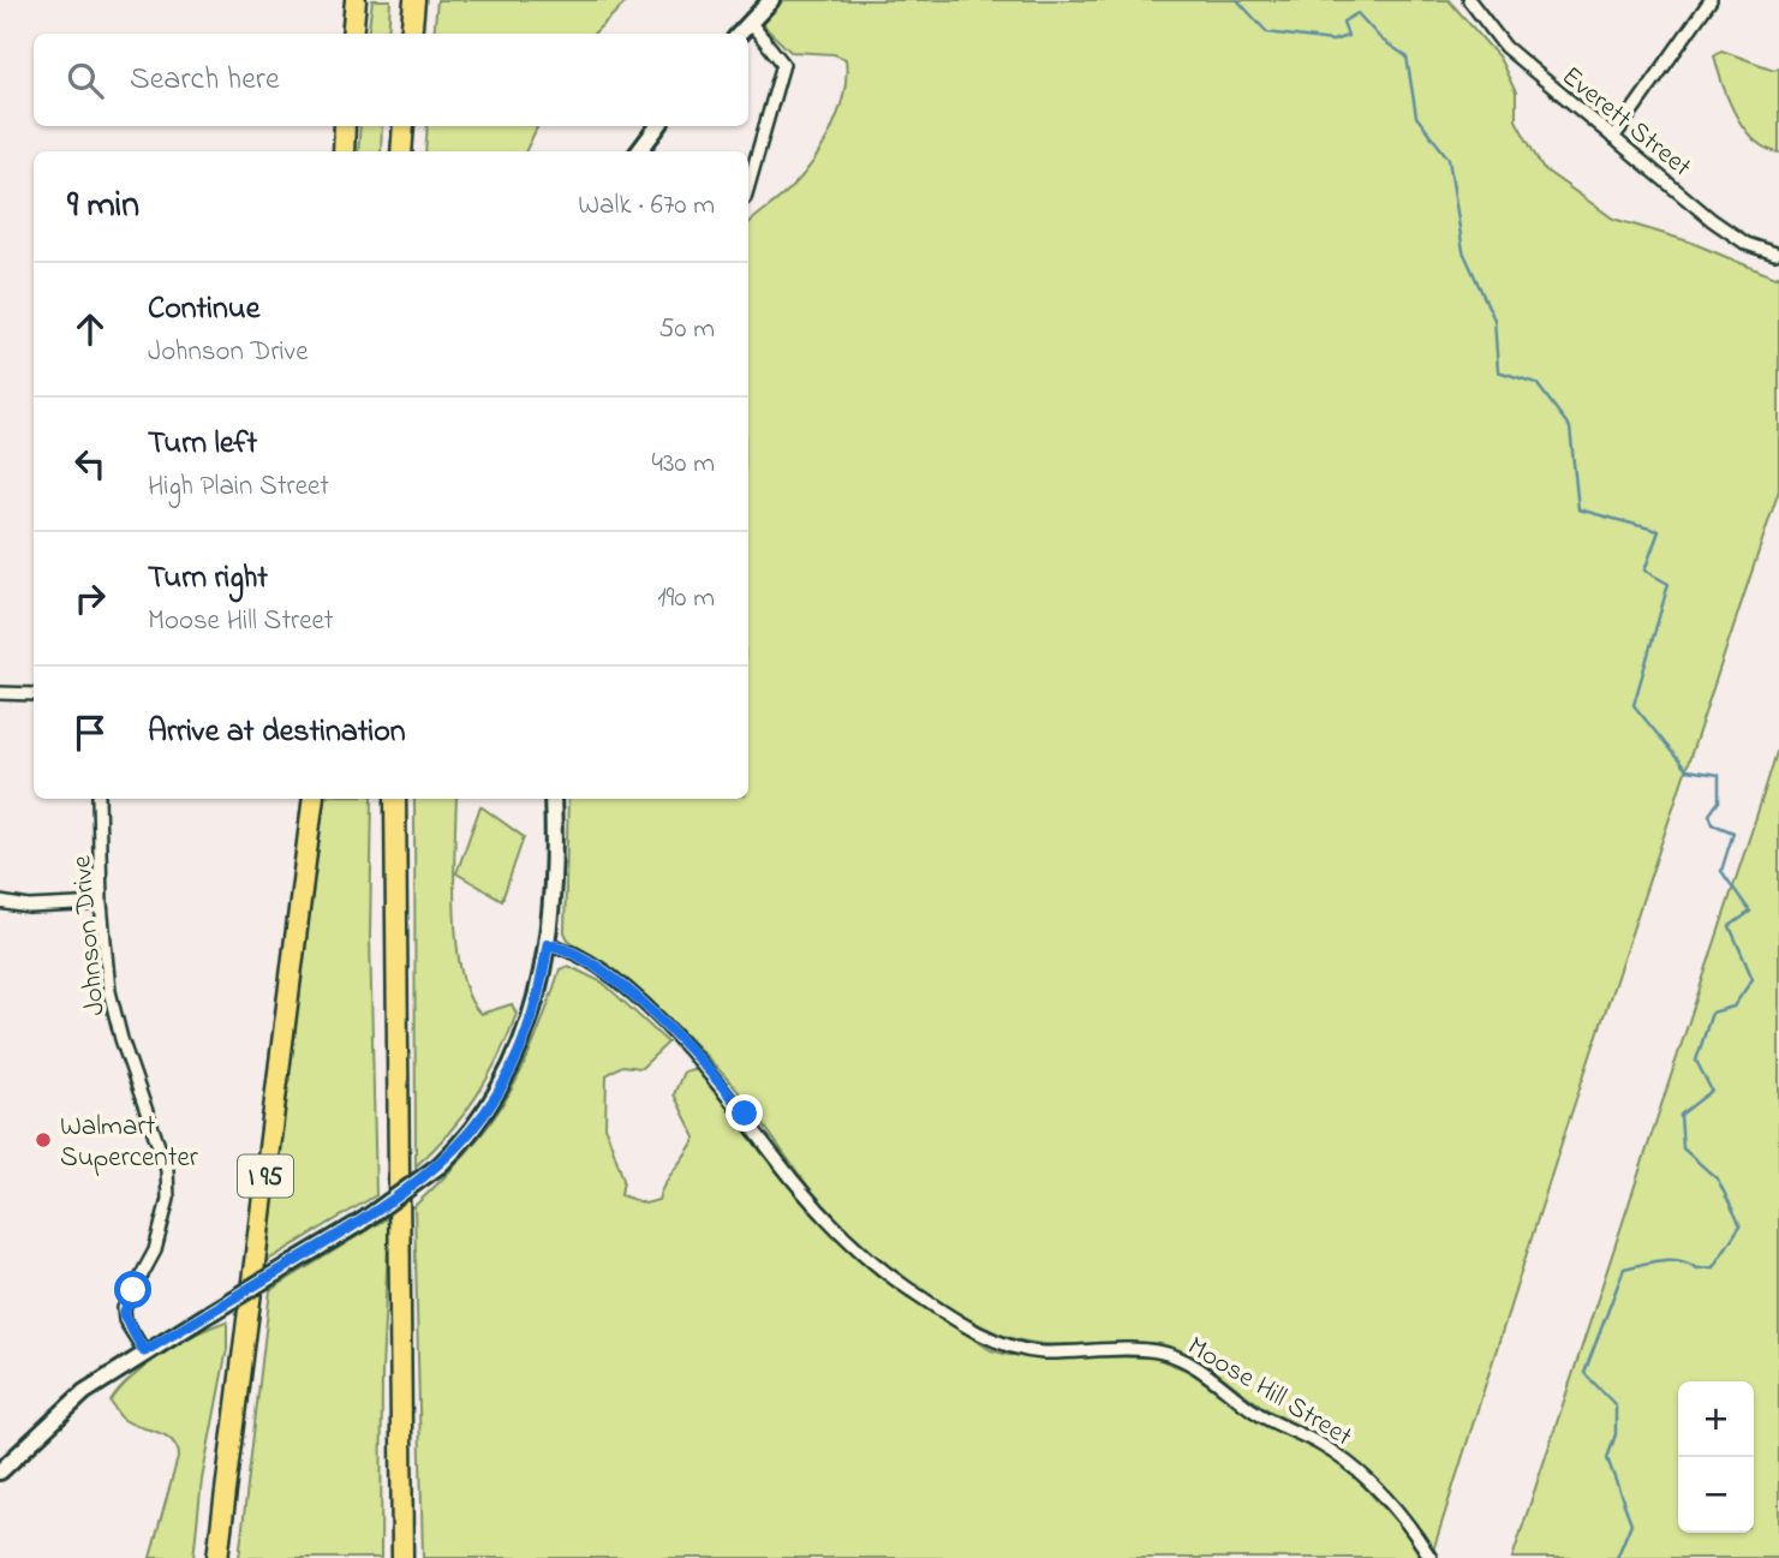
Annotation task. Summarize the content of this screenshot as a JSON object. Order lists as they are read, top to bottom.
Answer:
{
  "streets": {
    "highway": ["I 95"],
    "street": ["Everett Street", "Johnson Drive", "Moose Hill Street"]
  },
  "places": ["Walmart Supercenter"],
  "page": {
    "search": "Search here",
    "heading": ["9 min", "Walk · 670 m"],
    "list": [
      ["Continue", "Johnson Drive", "50 m"],
      ["Turn left", "High Plain Street", "430 m"],
      ["Turn right", "Moose Hill Street", "190 m"],
      "Arrive at destination"
    ],
    "map_buttons": ["+", "−"]
  }
}
